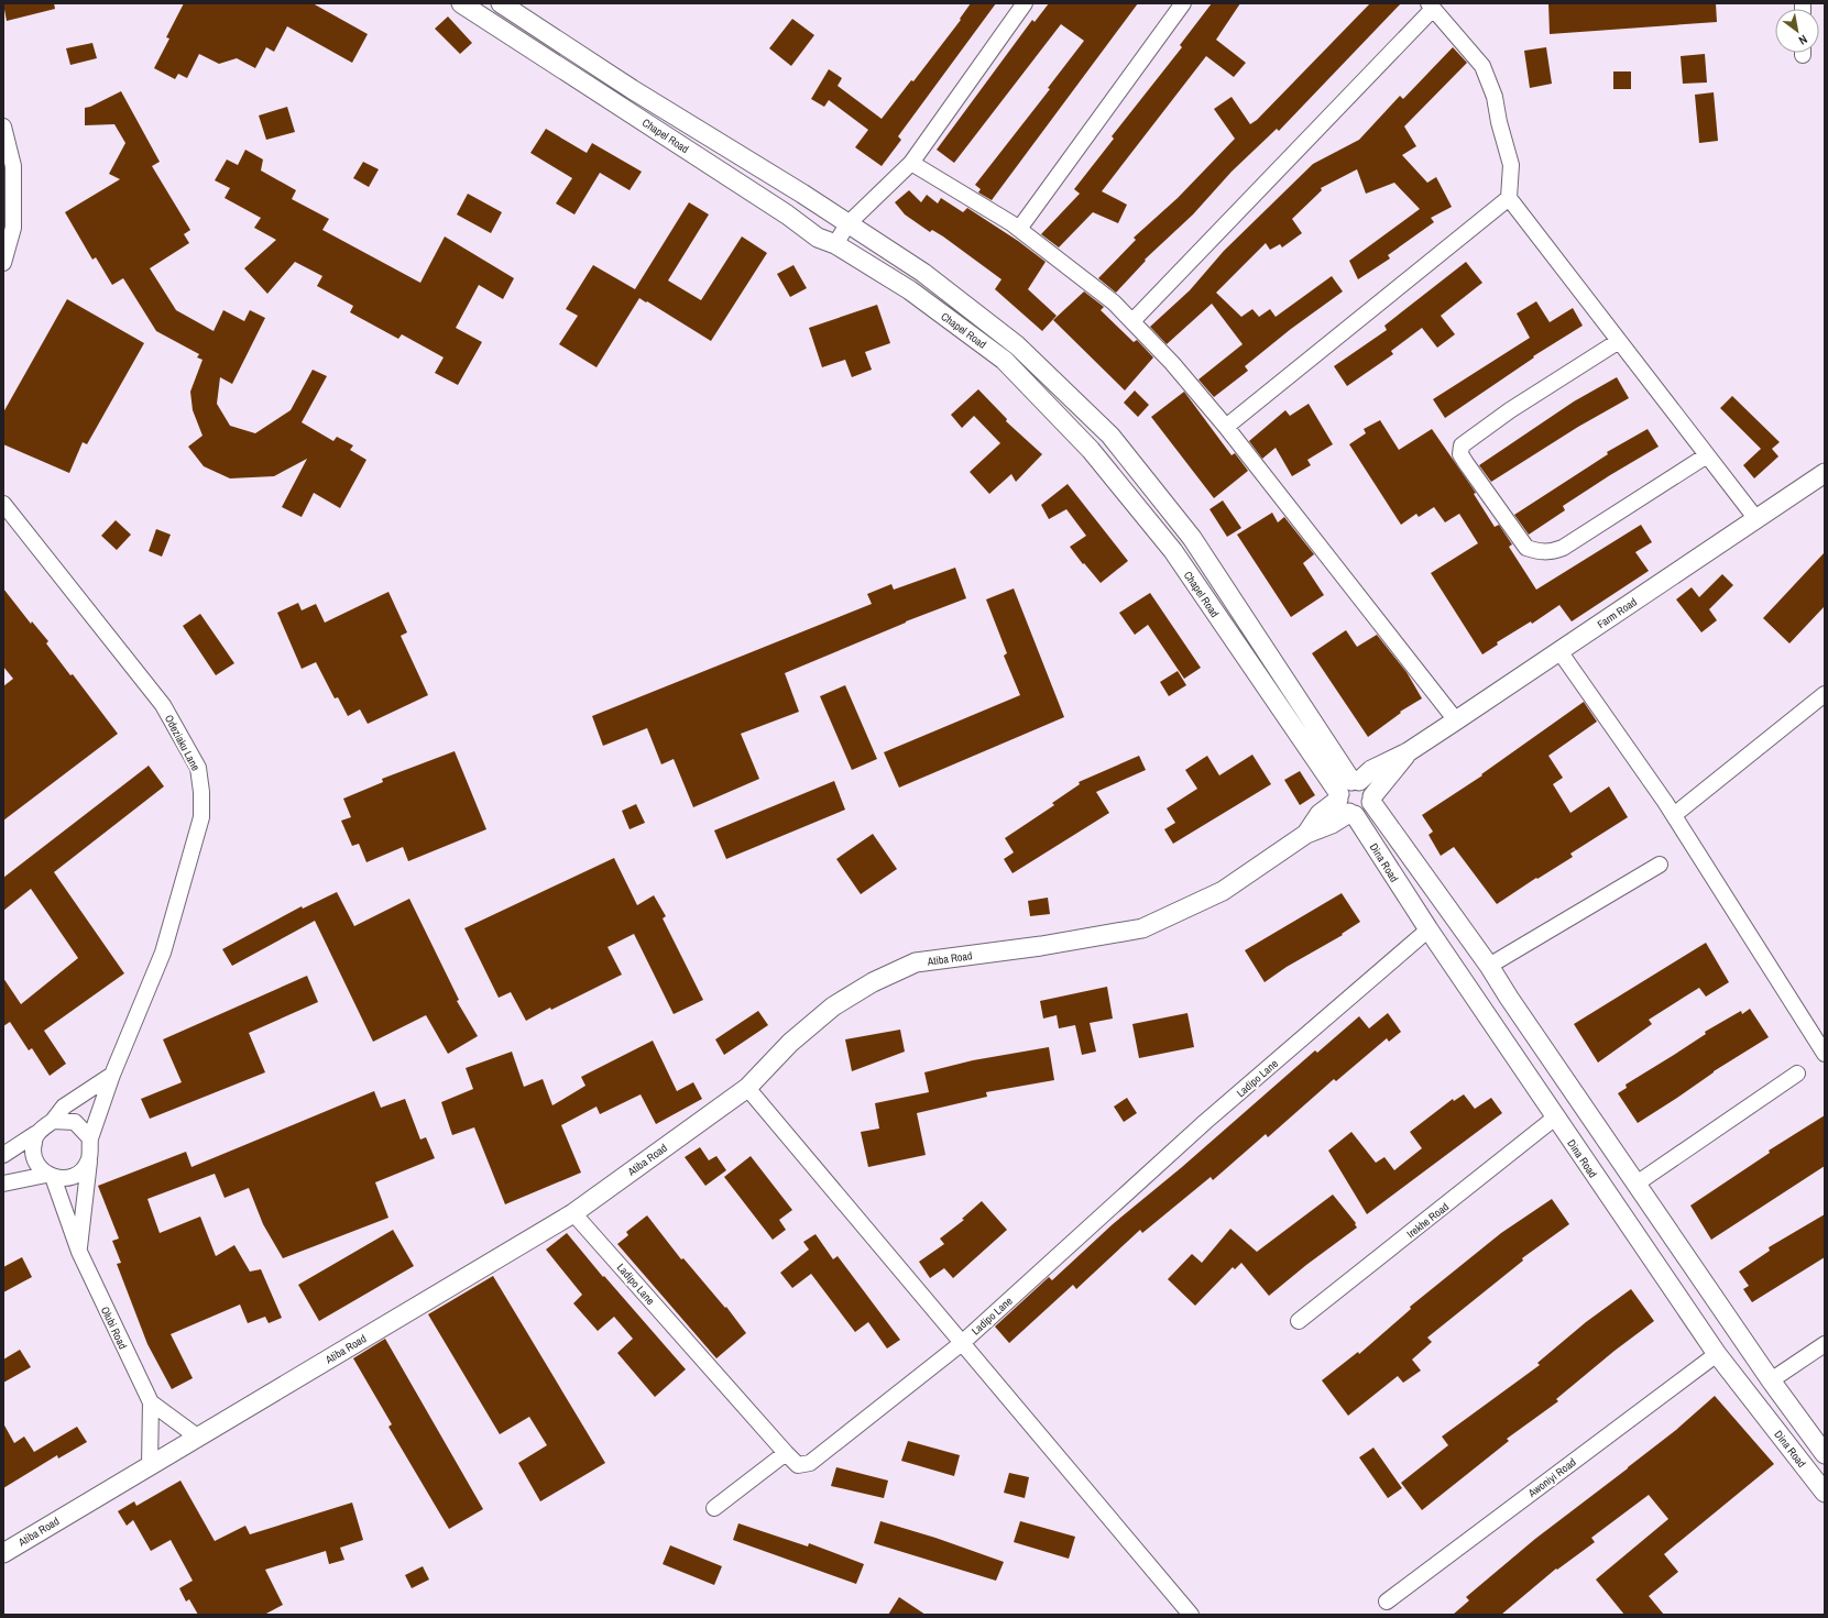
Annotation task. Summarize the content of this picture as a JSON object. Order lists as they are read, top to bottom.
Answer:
{
  "streets": {
    "street": [
      "Chapel Road",
      "Farm Road",
      "Odeziaku Lane",
      "Dina Road",
      "Atiba Road",
      "Ladipo Lane",
      "Irekhe Road",
      "Olubi Road",
      "Awoniyi Road"
    ]
  },
  "crossings": [
    ["Chapel Road", "Farm Road"],
    ["Chapel Road", "Dina Road"],
    ["Chapel Road", "Atiba Road"],
    ["Farm Road", "Dina Road"],
    ["Farm Road", "Atiba Road"],
    ["Odeziaku Lane", "Olubi Road"],
    ["Dina Road", "Atiba Road"],
    ["Dina Road", "Ladipo Lane"],
    ["Dina Road", "Irekhe Road"],
    ["Dina Road", "Awoniyi Road"],
    ["Atiba Road", "Ladipo Lane"],
    ["Atiba Road", "Olubi Road"]
  ],
  "north": "bottom right"
}
